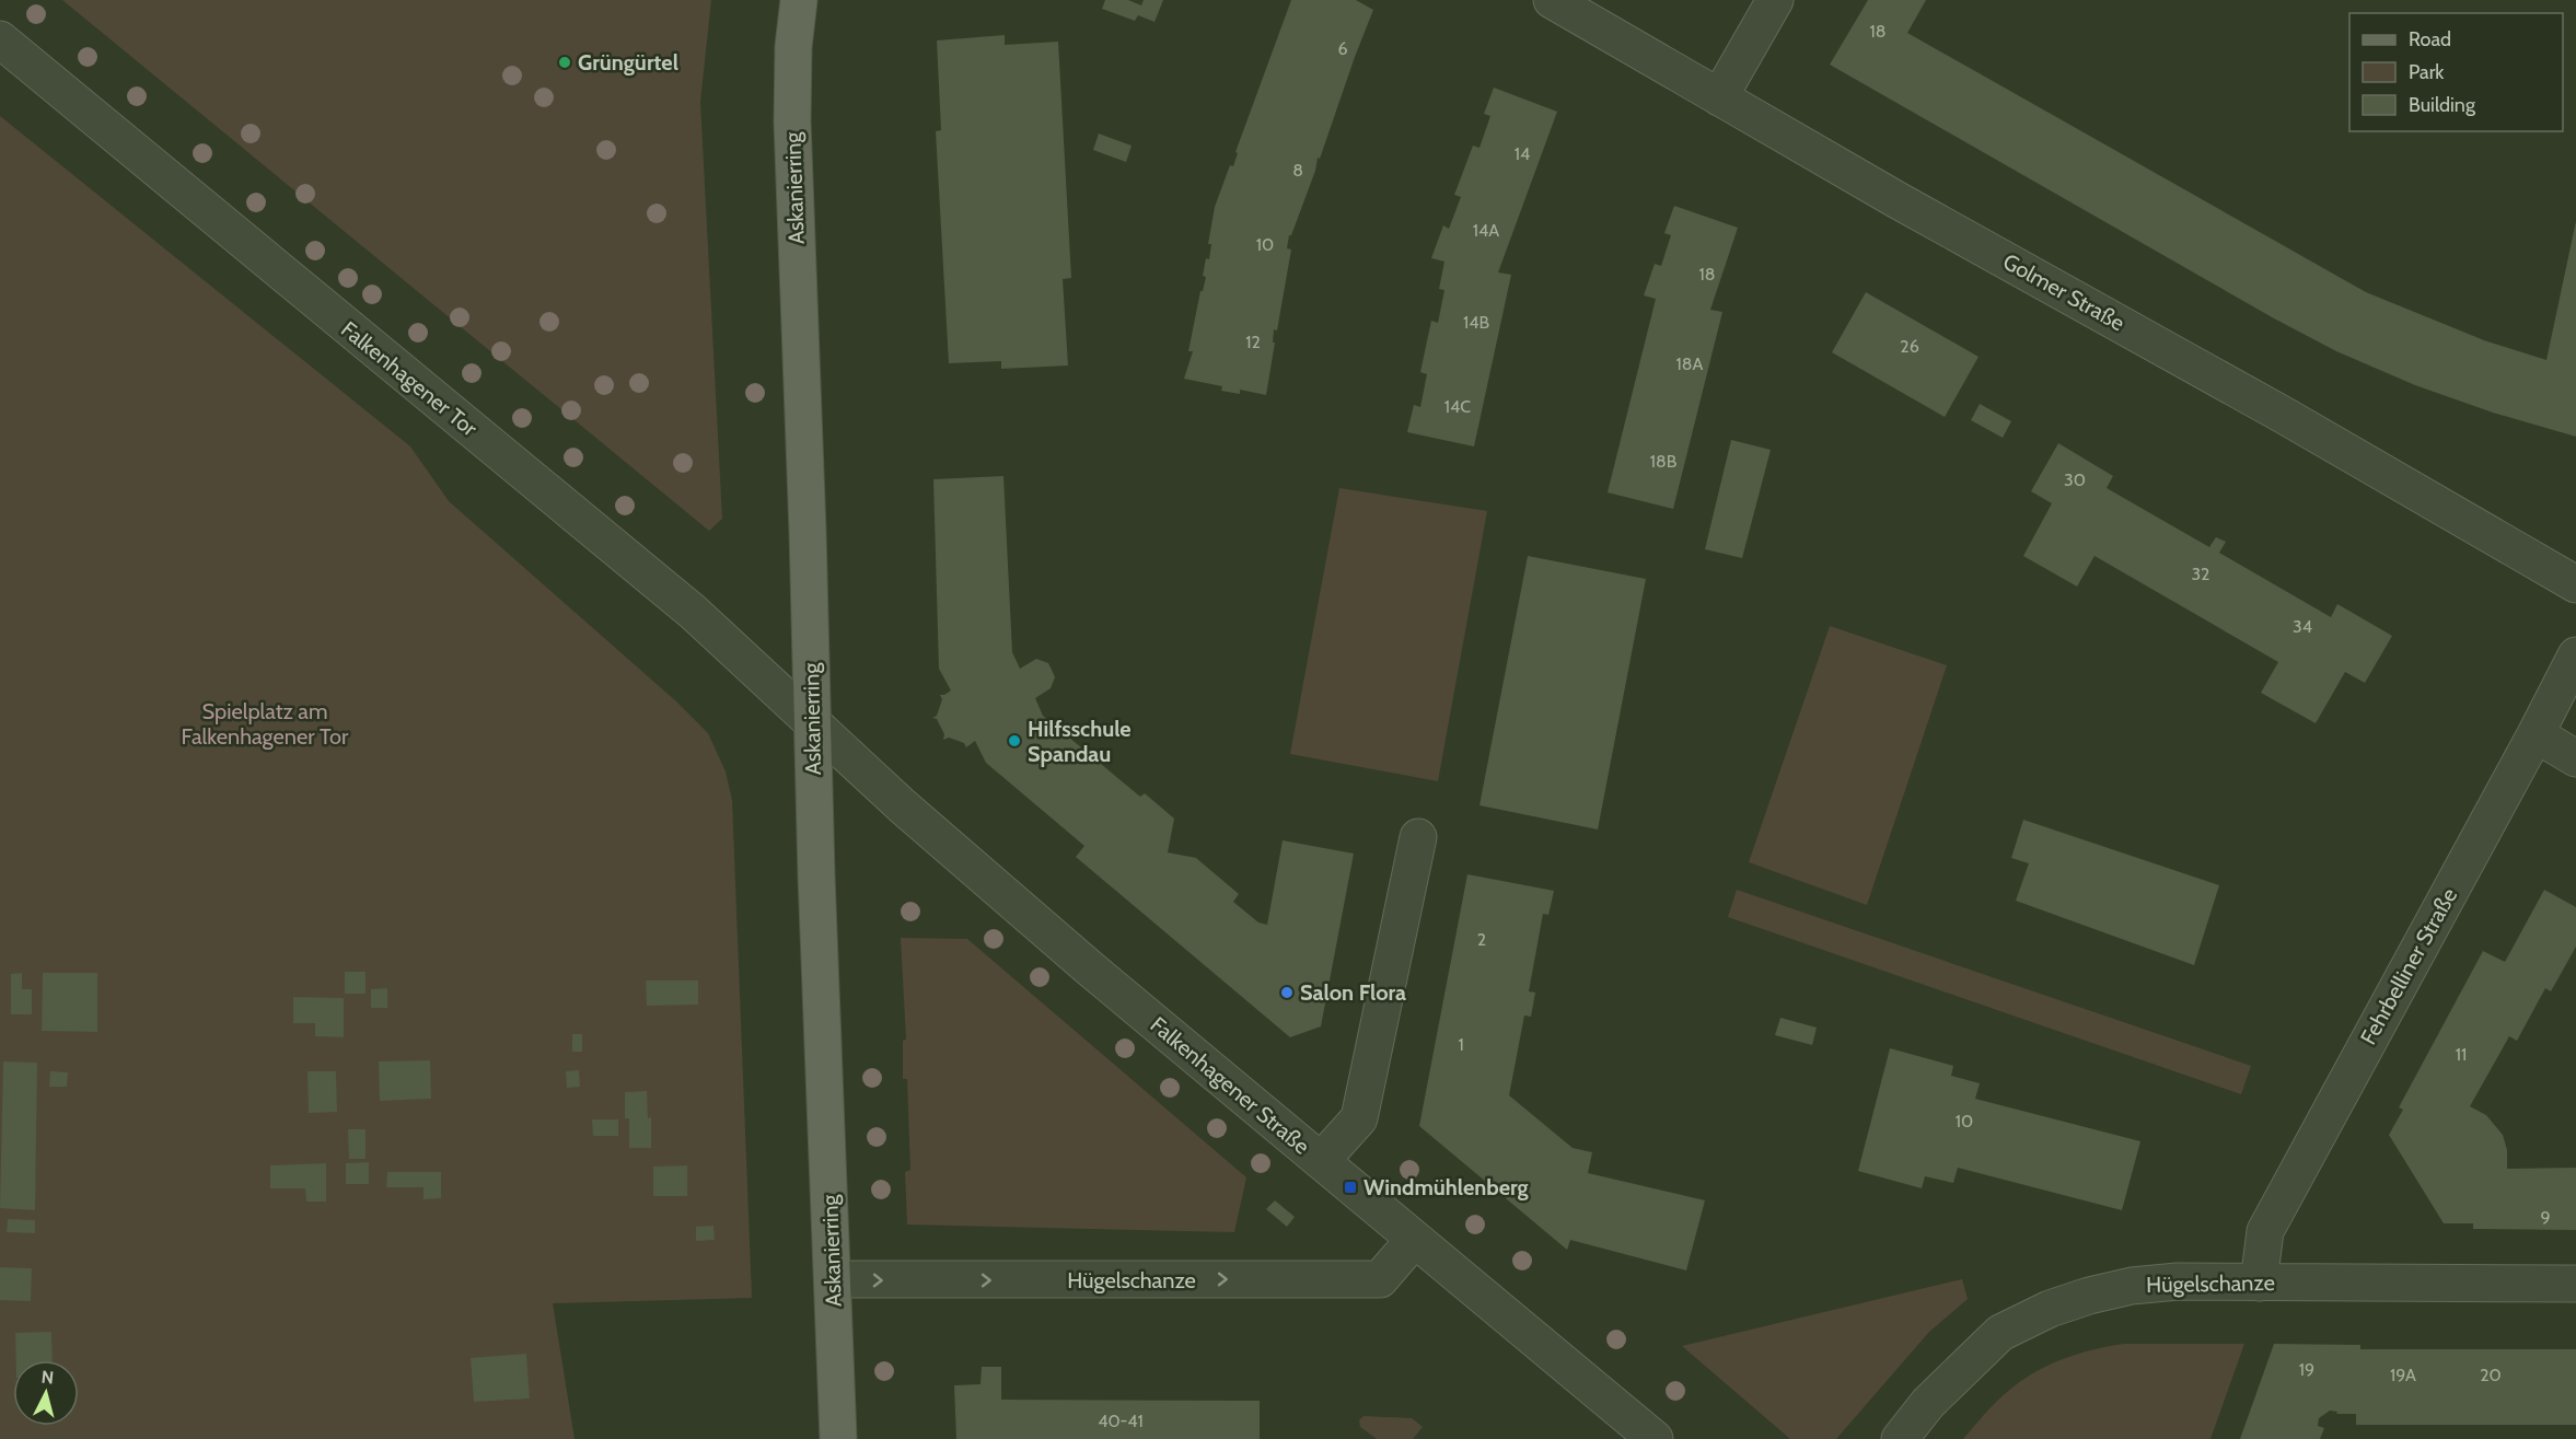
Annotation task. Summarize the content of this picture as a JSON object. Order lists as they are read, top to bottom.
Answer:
{
  "streets": {
    "main road": ["Askanierring"],
    "street": [
      "Golmer Straße",
      "Falkenhagener Tor",
      "Fehrbelliner Straße",
      "Falkenhagener Straße",
      "Hügelschanze"
    ]
  },
  "crossings": [
    ["Askanierring", "Falkenhagener Tor"],
    ["Askanierring", "Falkenhagener Straße"],
    ["Askanierring", "Hügelschanze"],
    ["Falkenhagener Tor", "Falkenhagener Straße"],
    ["Fehrbelliner Straße", "Hügelschanze"],
    ["Falkenhagener Straße", "Hügelschanze"]
  ],
  "one_way": ["Hügelschanze"],
  "parks": ["Spielplatz am Falkenhagener Tor"],
  "places": {
    "other": ["Grüngürtel", "Hilfsschule Spandau", "Salon Flora"],
    "transit": ["Windmühlenberg"]
  },
  "house_numbers": [
    "18",
    "6",
    "14",
    "8",
    "14A",
    "10",
    "18",
    "14B",
    "12",
    "26",
    "18A",
    "14C",
    "18B",
    "30",
    "32",
    "34",
    "2",
    "1",
    "11",
    "10",
    "9",
    "19",
    "19A",
    "20",
    "40-41"
  ],
  "legend": ["Road", "Park", "Building"],
  "north": "top"
}
